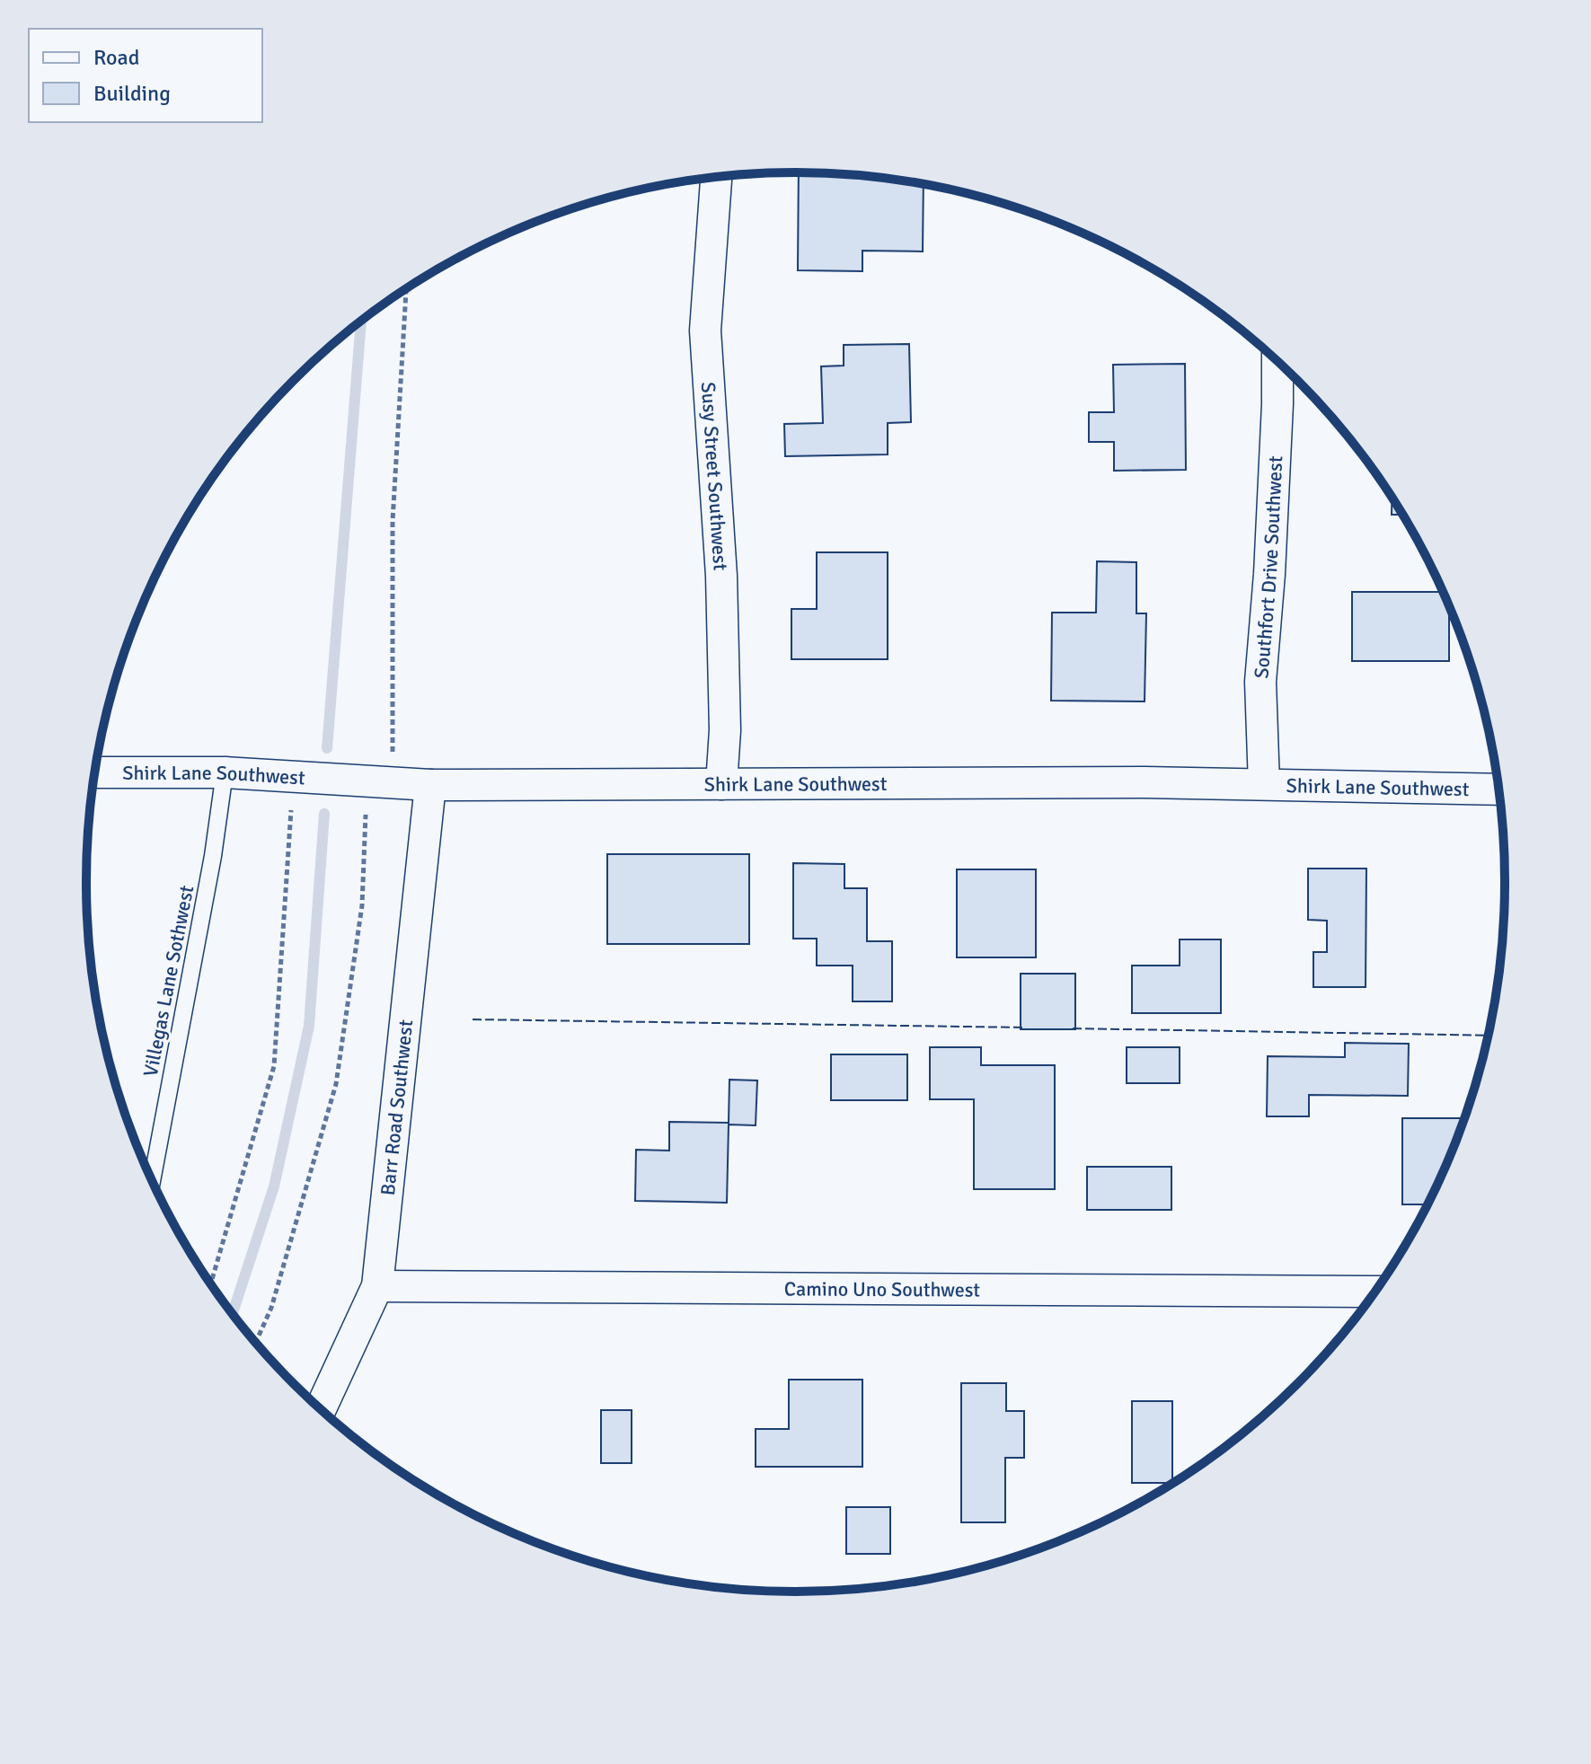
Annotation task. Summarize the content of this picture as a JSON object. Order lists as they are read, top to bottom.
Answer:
{
  "streets": {
    "street": [
      "Susy Street Southwest",
      "Southfort Drive Southwest",
      "Shirk Lane Southwest",
      "Barr Road Southwest",
      "Camino Uno Southwest"
    ],
    "lane": ["Villegas Lane Sothwest"]
  },
  "crossings": [
    ["Susy Street Southwest", "Shirk Lane Southwest"],
    ["Southfort Drive Southwest", "Shirk Lane Southwest"],
    ["Shirk Lane Southwest", "Villegas Lane Sothwest"],
    ["Shirk Lane Southwest", "Barr Road Southwest"],
    ["Barr Road Southwest", "Camino Uno Southwest"]
  ],
  "legend": ["Road", "Building"]
}
